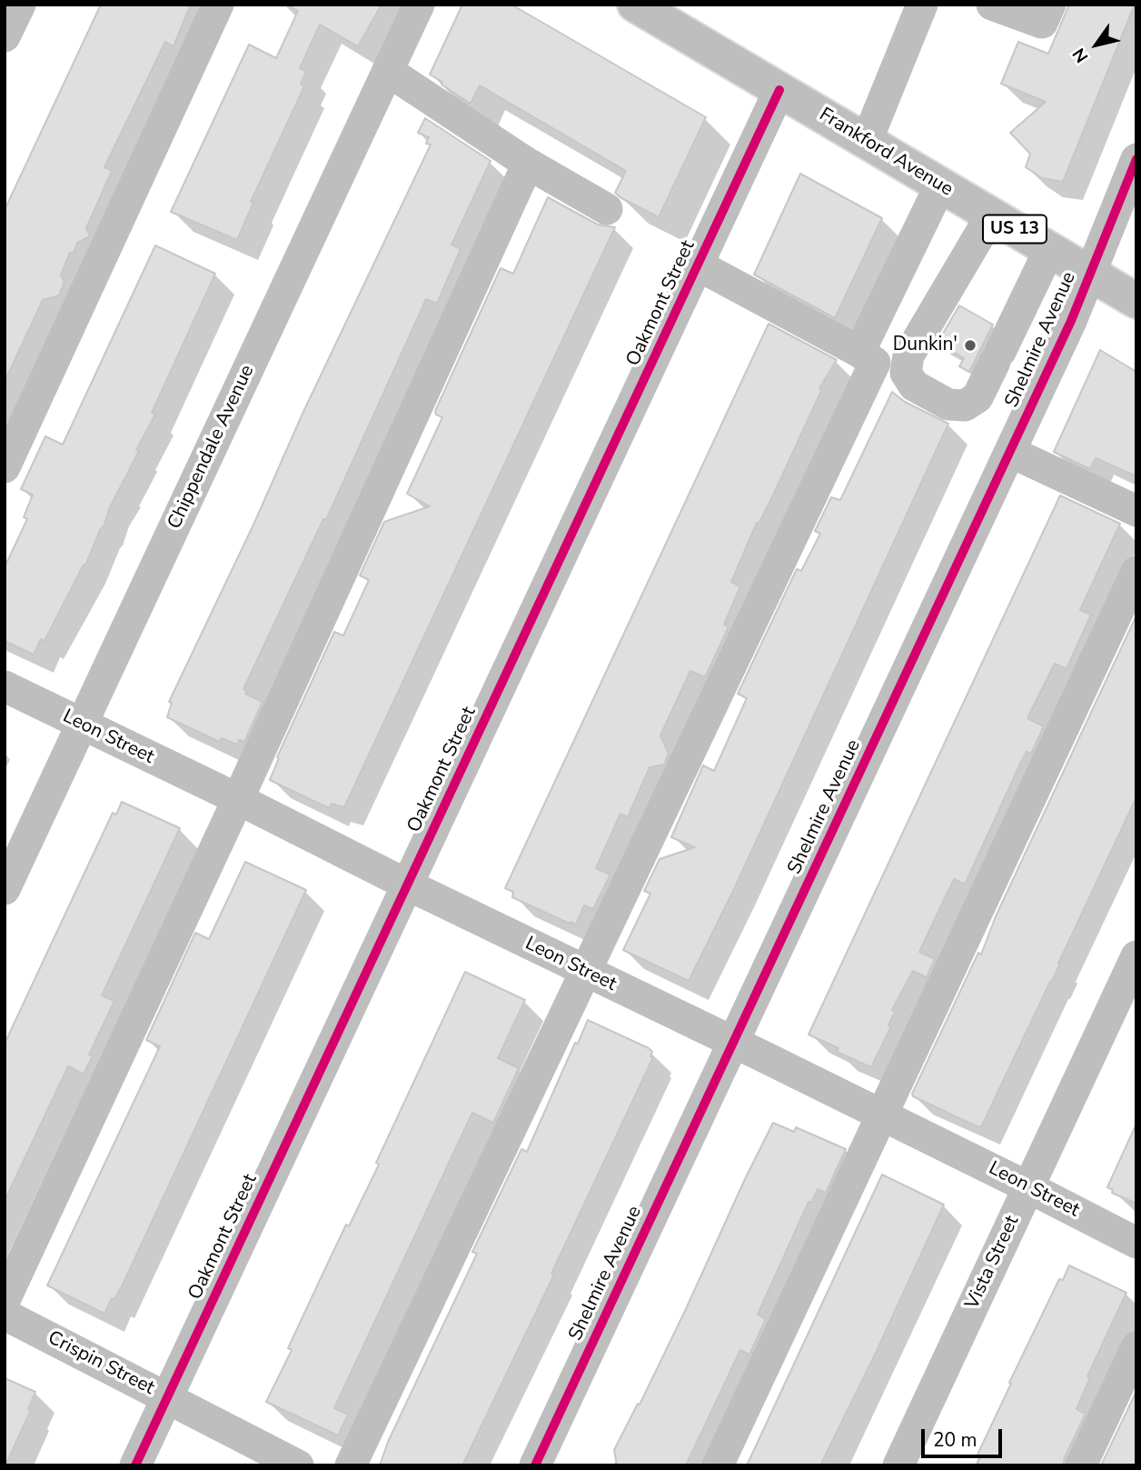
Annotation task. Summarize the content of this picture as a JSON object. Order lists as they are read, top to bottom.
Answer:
{
  "streets": {
    "main road": ["Frankford Avenue", "US 13"],
    "street": [
      "Oakmont Street",
      "Shelmire Avenue",
      "Chippendale Avenue",
      "Leon Street",
      "Vista Street",
      "Crispin Street"
    ]
  },
  "crossings": [
    ["Frankford Avenue", "Oakmont Street"],
    ["Frankford Avenue", "Shelmire Avenue"],
    ["Oakmont Street", "Leon Street"],
    ["Oakmont Street", "Crispin Street"],
    ["Shelmire Avenue", "Leon Street"],
    ["Chippendale Avenue", "Leon Street"],
    ["Leon Street", "Vista Street"]
  ],
  "places": ["Dunkin'"],
  "scale_bar": "20 m",
  "north": "bottom left"
}
